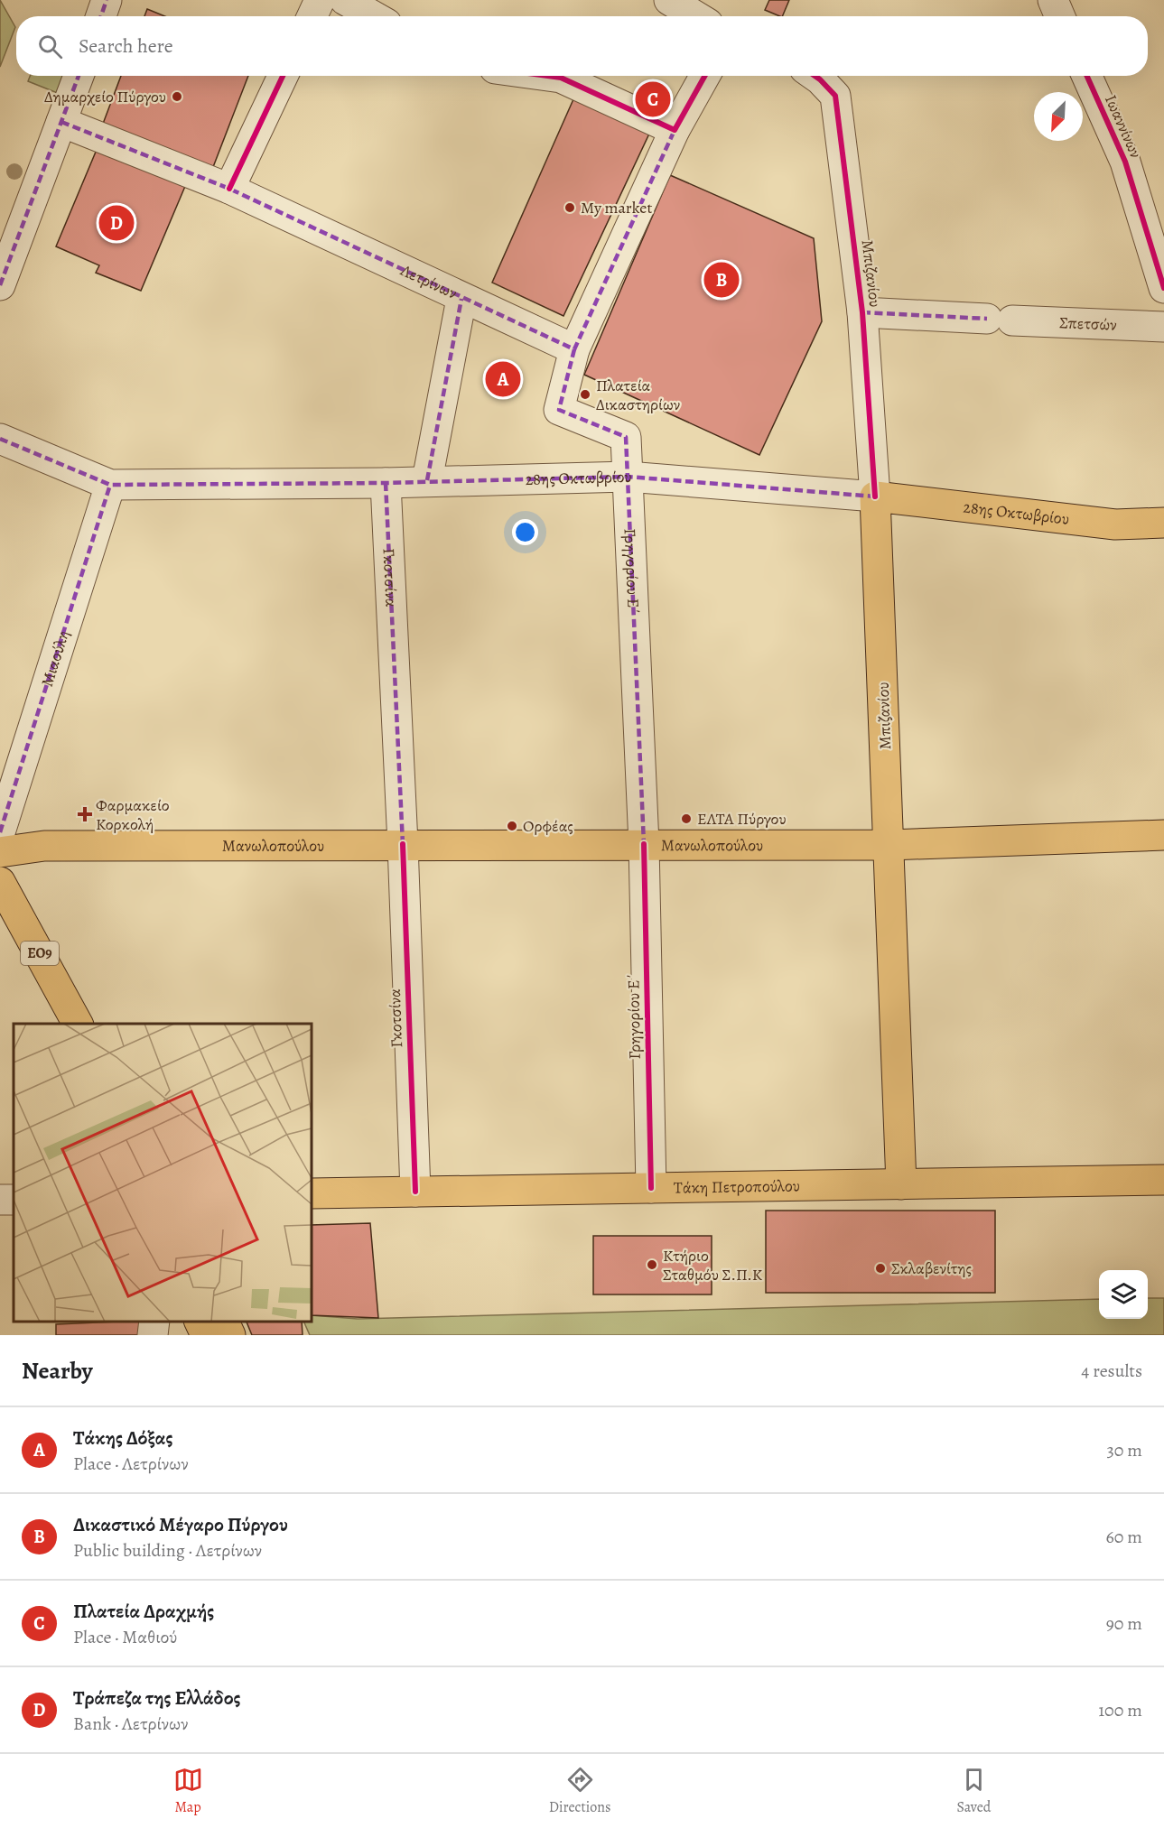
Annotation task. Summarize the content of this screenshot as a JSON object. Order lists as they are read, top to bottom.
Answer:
{
  "streets": {
    "main road": [
      "Μπιζανίου",
      "28ης Οκτωβρίου",
      "Μανωλοπούλου",
      "ΕΟ9",
      "Τάκη Πετροπούλου"
    ],
    "street": [
      "Ιωαννίνων",
      "Λετρίνων",
      "Σπετσών",
      "Γρηγορίου Ε΄",
      "Γκοτσίνα",
      "Μιαούλη"
    ]
  },
  "crossings": [
    ["Μπιζανίου", "Σπετσών"],
    ["Μπιζανίου", "28ης Οκτωβρίου"],
    ["Μπιζανίου", "Μανωλοπούλου"],
    ["Μπιζανίου", "Τάκη Πετροπούλου"],
    ["Λετρίνων", "Γρηγορίου Ε΄"],
    ["28ης Οκτωβρίου", "Γρηγορίου Ε΄"],
    ["28ης Οκτωβρίου", "Γκοτσίνα"],
    ["28ης Οκτωβρίου", "Μιαούλη"],
    ["Γρηγορίου Ε΄", "Μανωλοπούλου"],
    ["Γρηγορίου Ε΄", "Τάκη Πετροπούλου"],
    ["Γκοτσίνα", "Μανωλοπούλου"],
    ["Γκοτσίνα", "Τάκη Πετροπούλου"]
  ],
  "places": {
    "other": [
      "Δημαρχείο Πύργου",
      "My market",
      "Πλατεία Δικαστηρίων",
      "ΕΛΤΑ Πύργου",
      "Ορφέας",
      "Κτήριο Σταθμόυ Σ.Π.Κ",
      "Σκλαβενίτης"
    ],
    "health": ["Φαρμακείο Κορκολή"]
  },
  "north": "bottom left",
  "page": {
    "search": "Search here",
    "pins": [
      "C",
      "D",
      "B",
      "A"
    ],
    "heading": ["Nearby", "4 results"],
    "list": [
      {
        "mark": "A",
        "name": "Τάκης Δόξας",
        "note": "Place · Λετρίνων",
        "value": "30 m"
      },
      {
        "mark": "B",
        "name": "Δικαστικό Μέγαρο Πύργου",
        "note": "Public building · Λετρίνων",
        "value": "60 m"
      },
      {
        "mark": "C",
        "name": "Πλατεία Δραχμής",
        "note": "Place · Μαθιού",
        "value": "90 m"
      },
      {
        "mark": "D",
        "name": "Τράπεζα της Ελλάδος",
        "note": "Bank · Λετρίνων",
        "value": "100 m"
      }
    ],
    "nav": ["Map", "Directions", "Saved"]
  }
}
